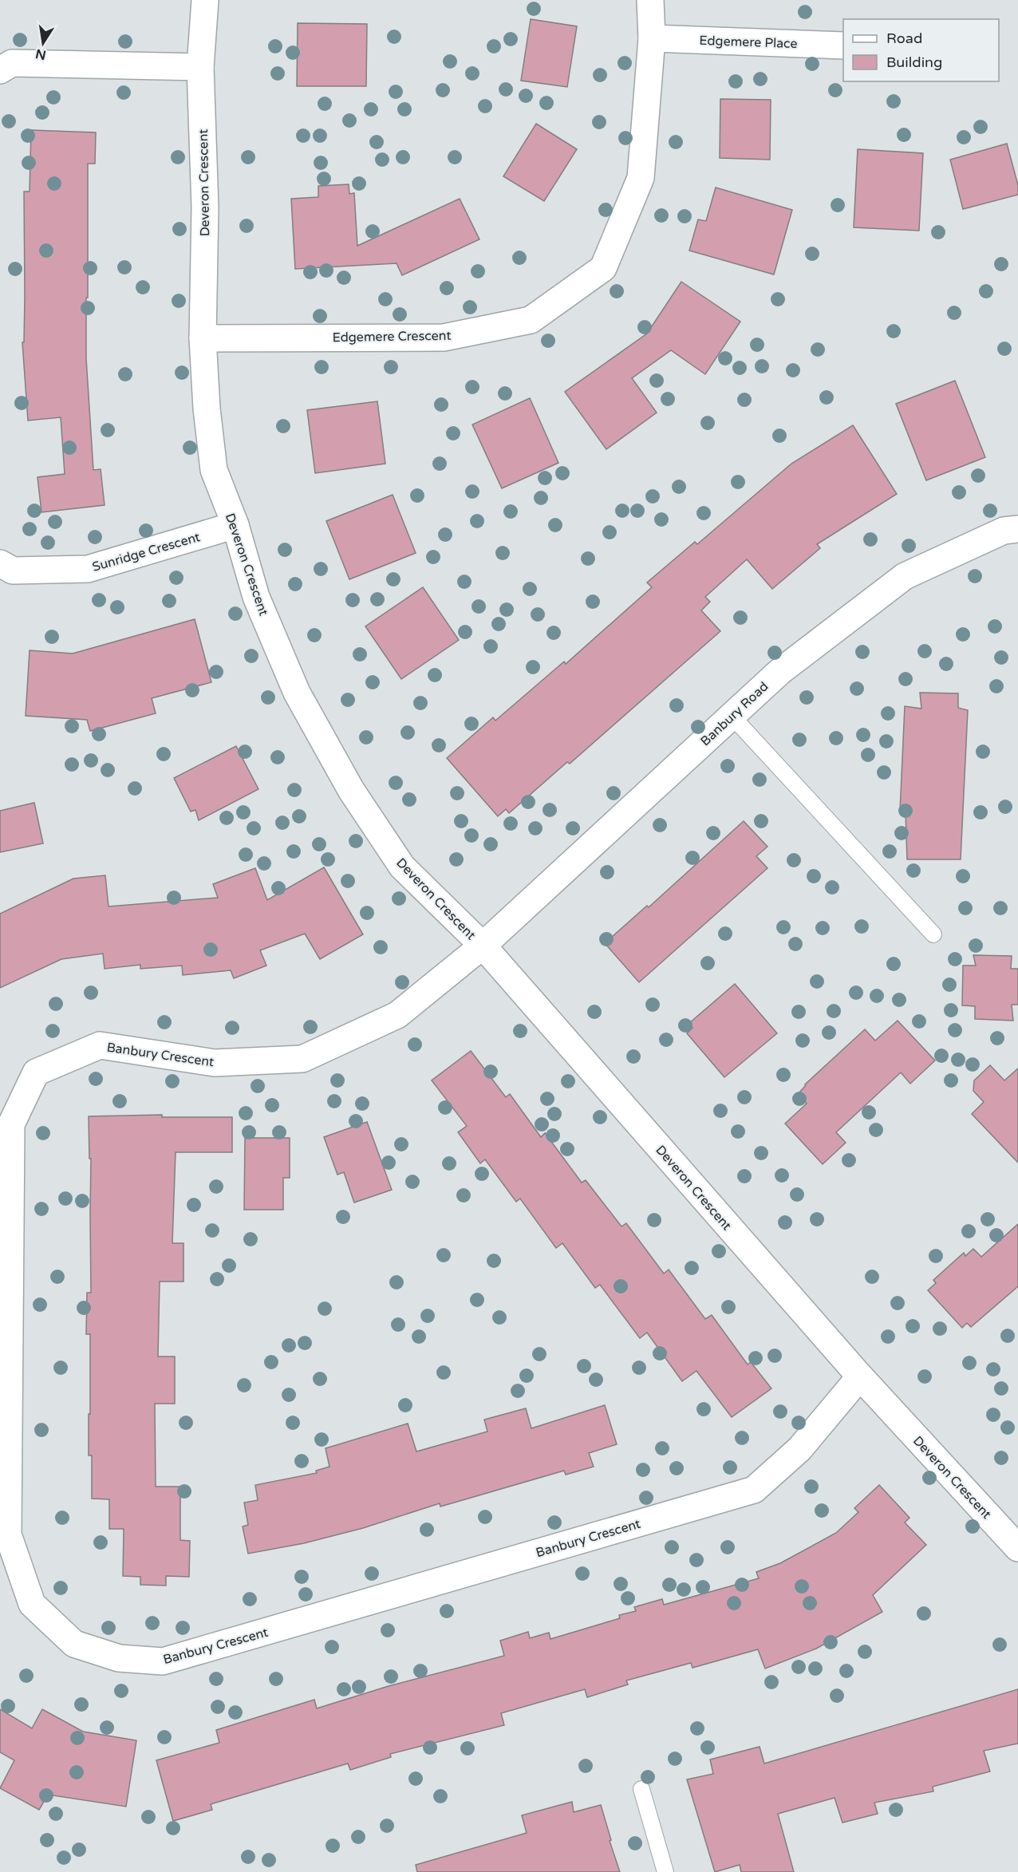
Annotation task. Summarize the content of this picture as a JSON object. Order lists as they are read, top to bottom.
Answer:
{
  "streets": {
    "street": [
      "Edgemere Place",
      "Deveron Crescent",
      "Edgemere Crescent",
      "Sunridge Crescent",
      "Banbury Road",
      "Banbury Crescent"
    ]
  },
  "crossings": [
    ["Edgemere Place", "Edgemere Crescent"],
    ["Deveron Crescent", "Edgemere Crescent"],
    ["Deveron Crescent", "Sunridge Crescent"],
    ["Deveron Crescent", "Banbury Road"],
    ["Deveron Crescent", "Banbury Crescent"],
    ["Banbury Road", "Banbury Crescent"]
  ],
  "legend": ["Road", "Building"],
  "north": "bottom"
}
